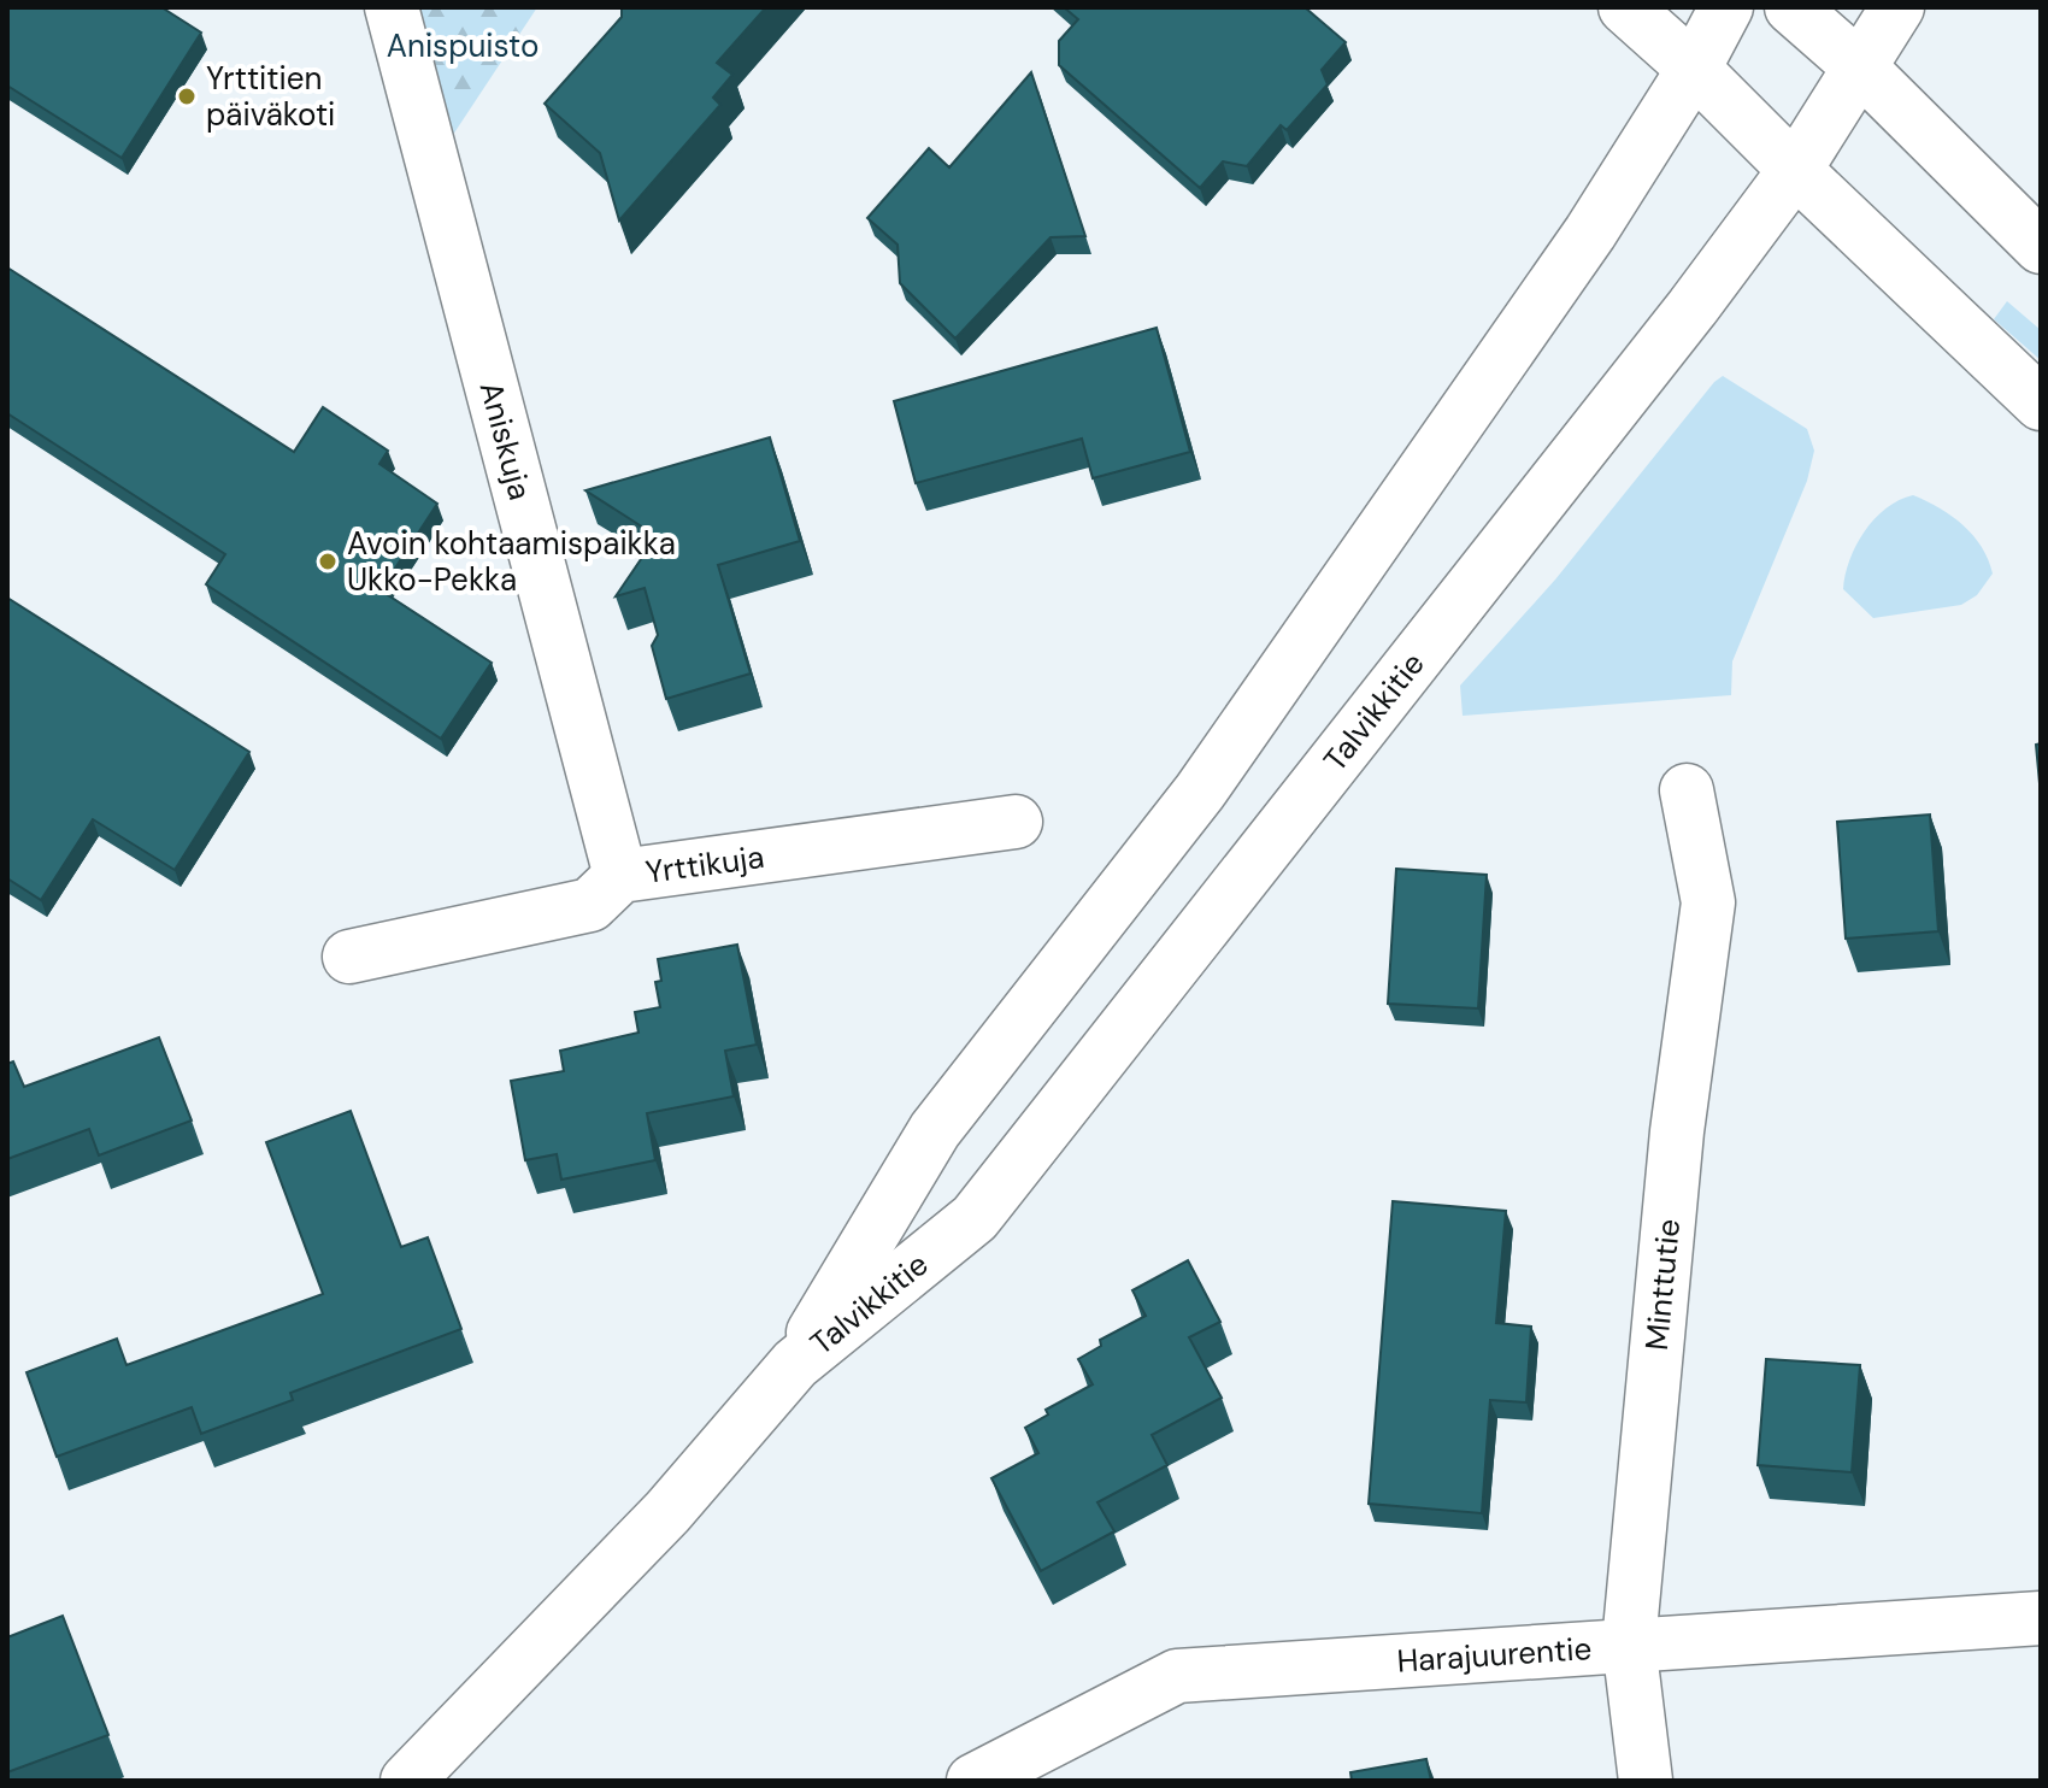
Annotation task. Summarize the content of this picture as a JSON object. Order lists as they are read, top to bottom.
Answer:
{
  "streets": {
    "main road": [
      "Aniskuja",
      "Talvikkitie",
      "Yrttikuja",
      "Minttutie",
      "Harajuurentie"
    ]
  },
  "crossings": [
    ["Aniskuja", "Yrttikuja"],
    ["Minttutie", "Harajuurentie"]
  ],
  "parks": ["Anispuisto"],
  "places": ["Yrttitien päiväkoti", "Avoin kohtaamispaikka Ukko-Pekka"]
}
